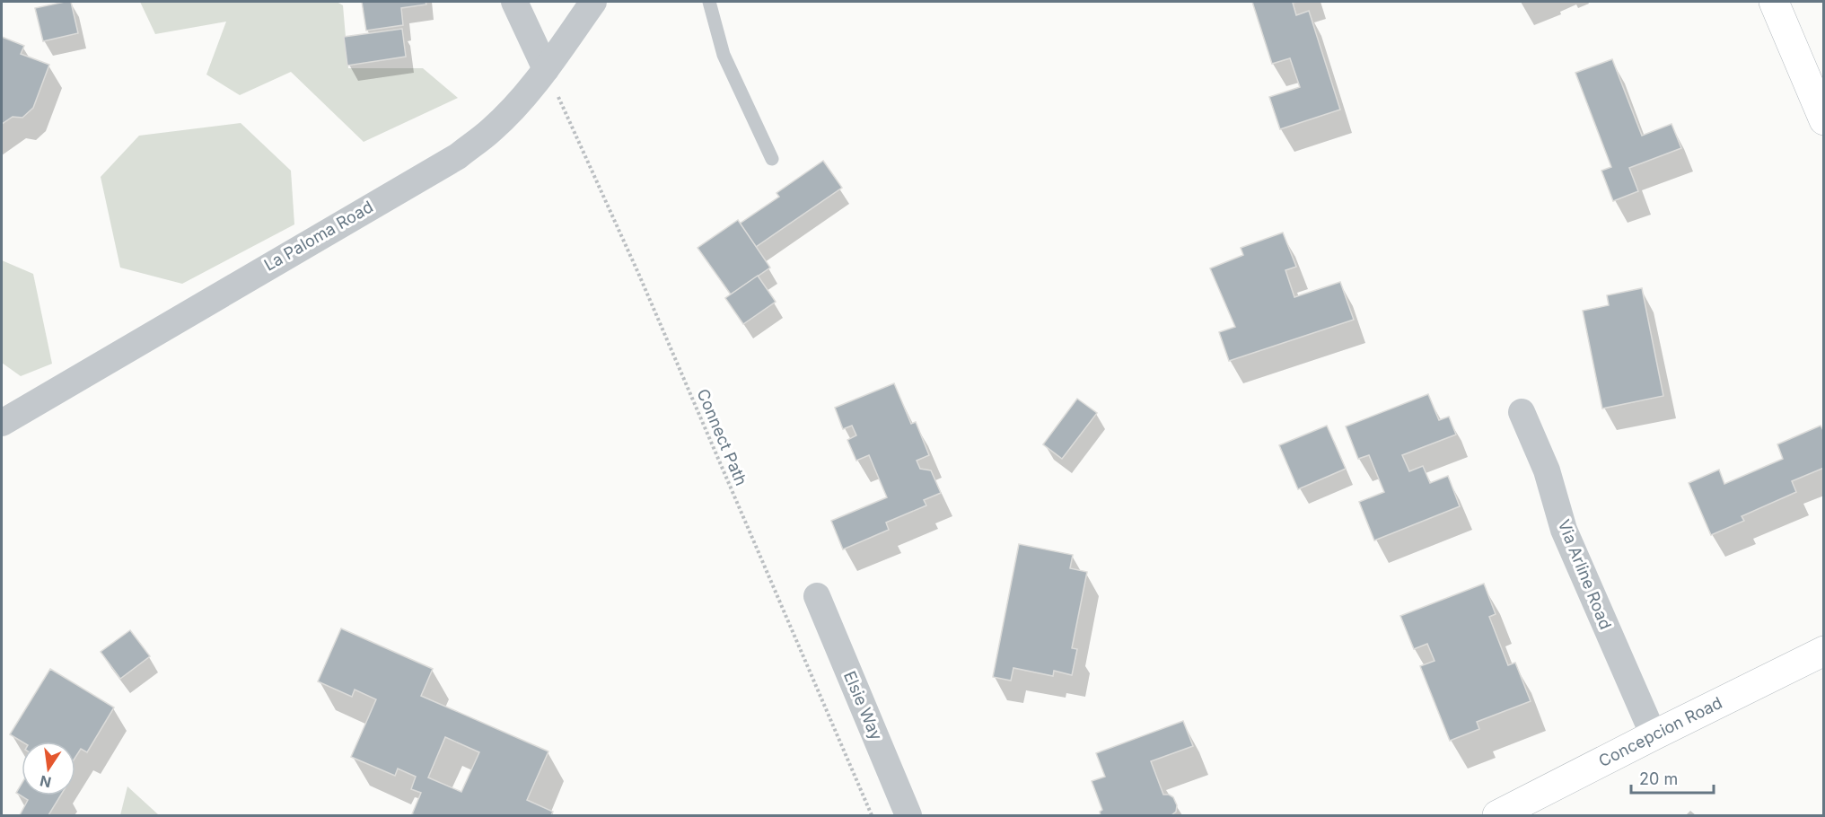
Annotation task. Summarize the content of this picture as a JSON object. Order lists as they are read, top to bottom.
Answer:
{
  "streets": {
    "street": [
      "La Paloma Road",
      "Via Arline Road",
      "Elsie Way",
      "Concepcion Road"
    ],
    "path": ["Connect Path"]
  },
  "crossings": [
    ["La Paloma Road", "Connect Path"],
    ["Via Arline Road", "Concepcion Road"]
  ],
  "scale_bar": "20 m",
  "north": "bottom"
}
